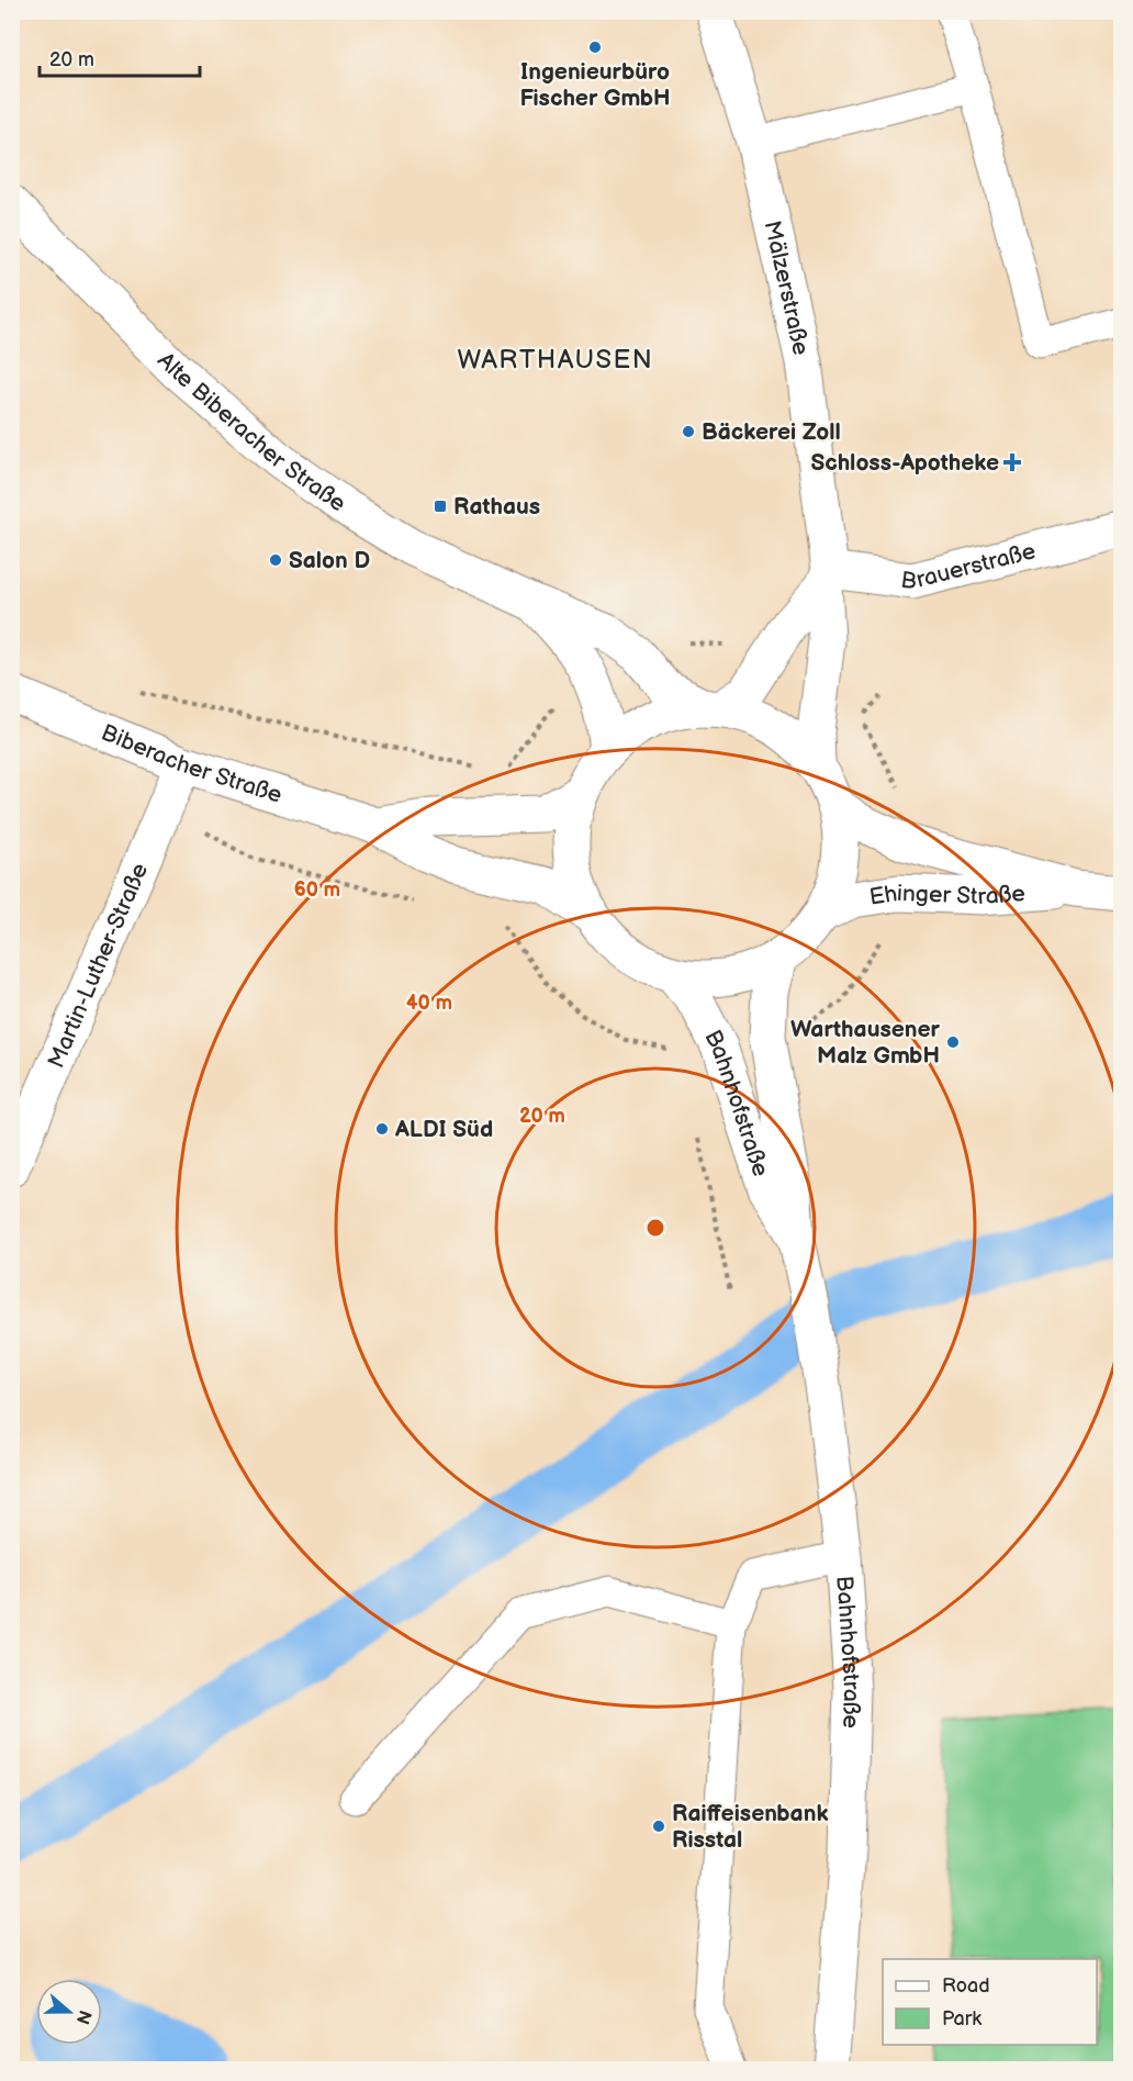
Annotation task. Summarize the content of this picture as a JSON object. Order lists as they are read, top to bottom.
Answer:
{
  "streets": {
    "main road": [
      "Mälzerstraße",
      "Alte Biberacher Straße",
      "Brauerstraße",
      "Biberacher Straße",
      "Ehinger Straße",
      "Martin-Luther-Straße",
      "Bahnhofstraße"
    ]
  },
  "crossings": [
    ["Mälzerstraße", "Brauerstraße"],
    ["Biberacher Straße", "Martin-Luther-Straße"]
  ],
  "districts": ["WARTHAUSEN"],
  "places": {
    "other": [
      "Ingenieurbüro Fischer GmbH",
      "Bäckerei Zoll",
      "Salon D",
      "Warthausener Malz GmbH",
      "ALDI Süd",
      "Raiffeisenbank Risstal"
    ],
    "health": ["Schloss-Apotheke"],
    "transit": ["Rathaus"]
  },
  "legend": ["Road", "Park"],
  "scale_bar": "20 m",
  "north": "right",
  "rings": ["60 m", "40 m", "20 m"]
}
